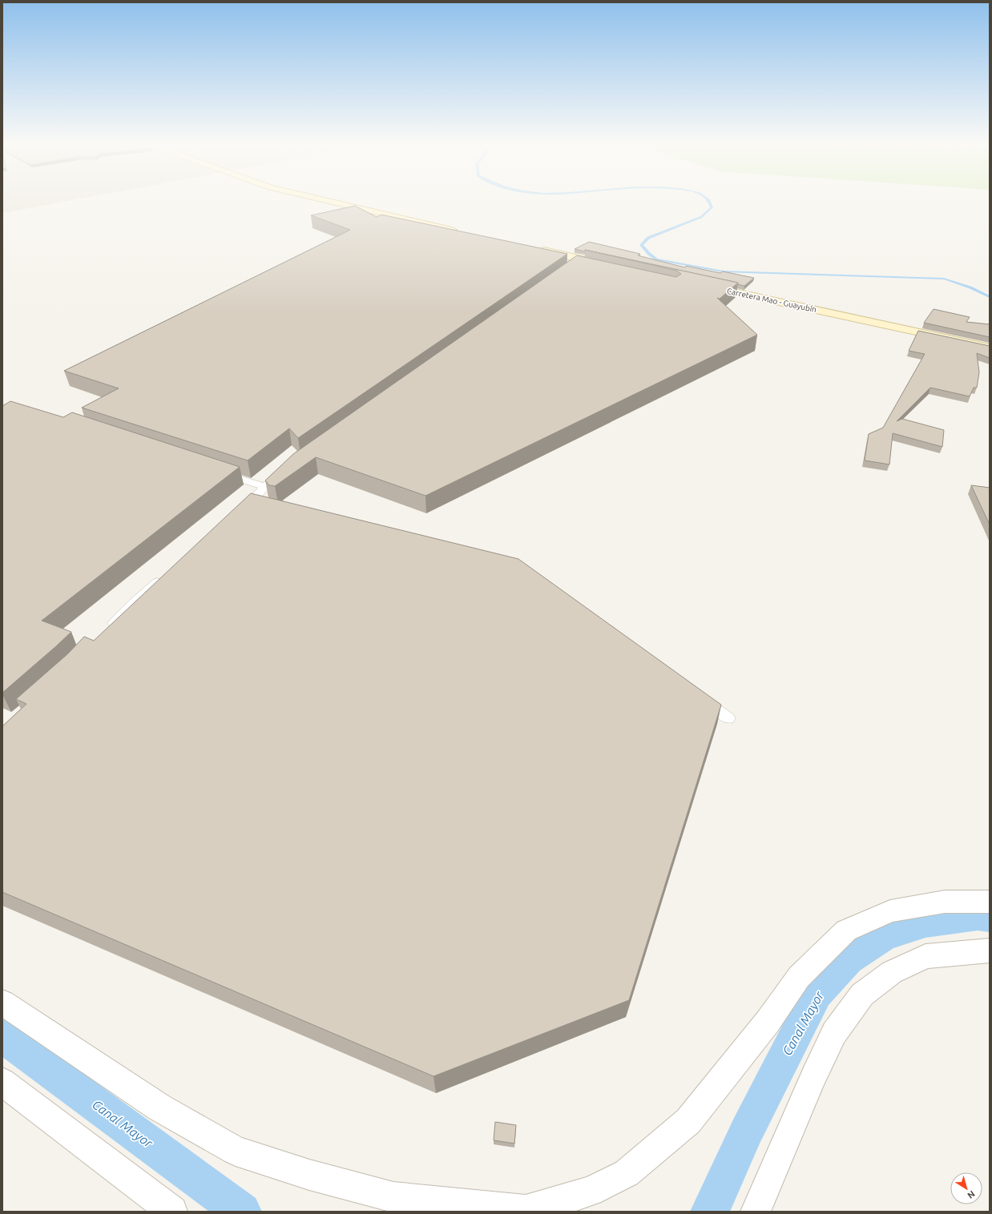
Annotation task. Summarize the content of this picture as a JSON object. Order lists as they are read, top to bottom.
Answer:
{
  "streets": {
    "main road": ["Carretera Mao - Guayubín"]
  },
  "water": ["Canal Mayor"],
  "north": "bottom right"
}
